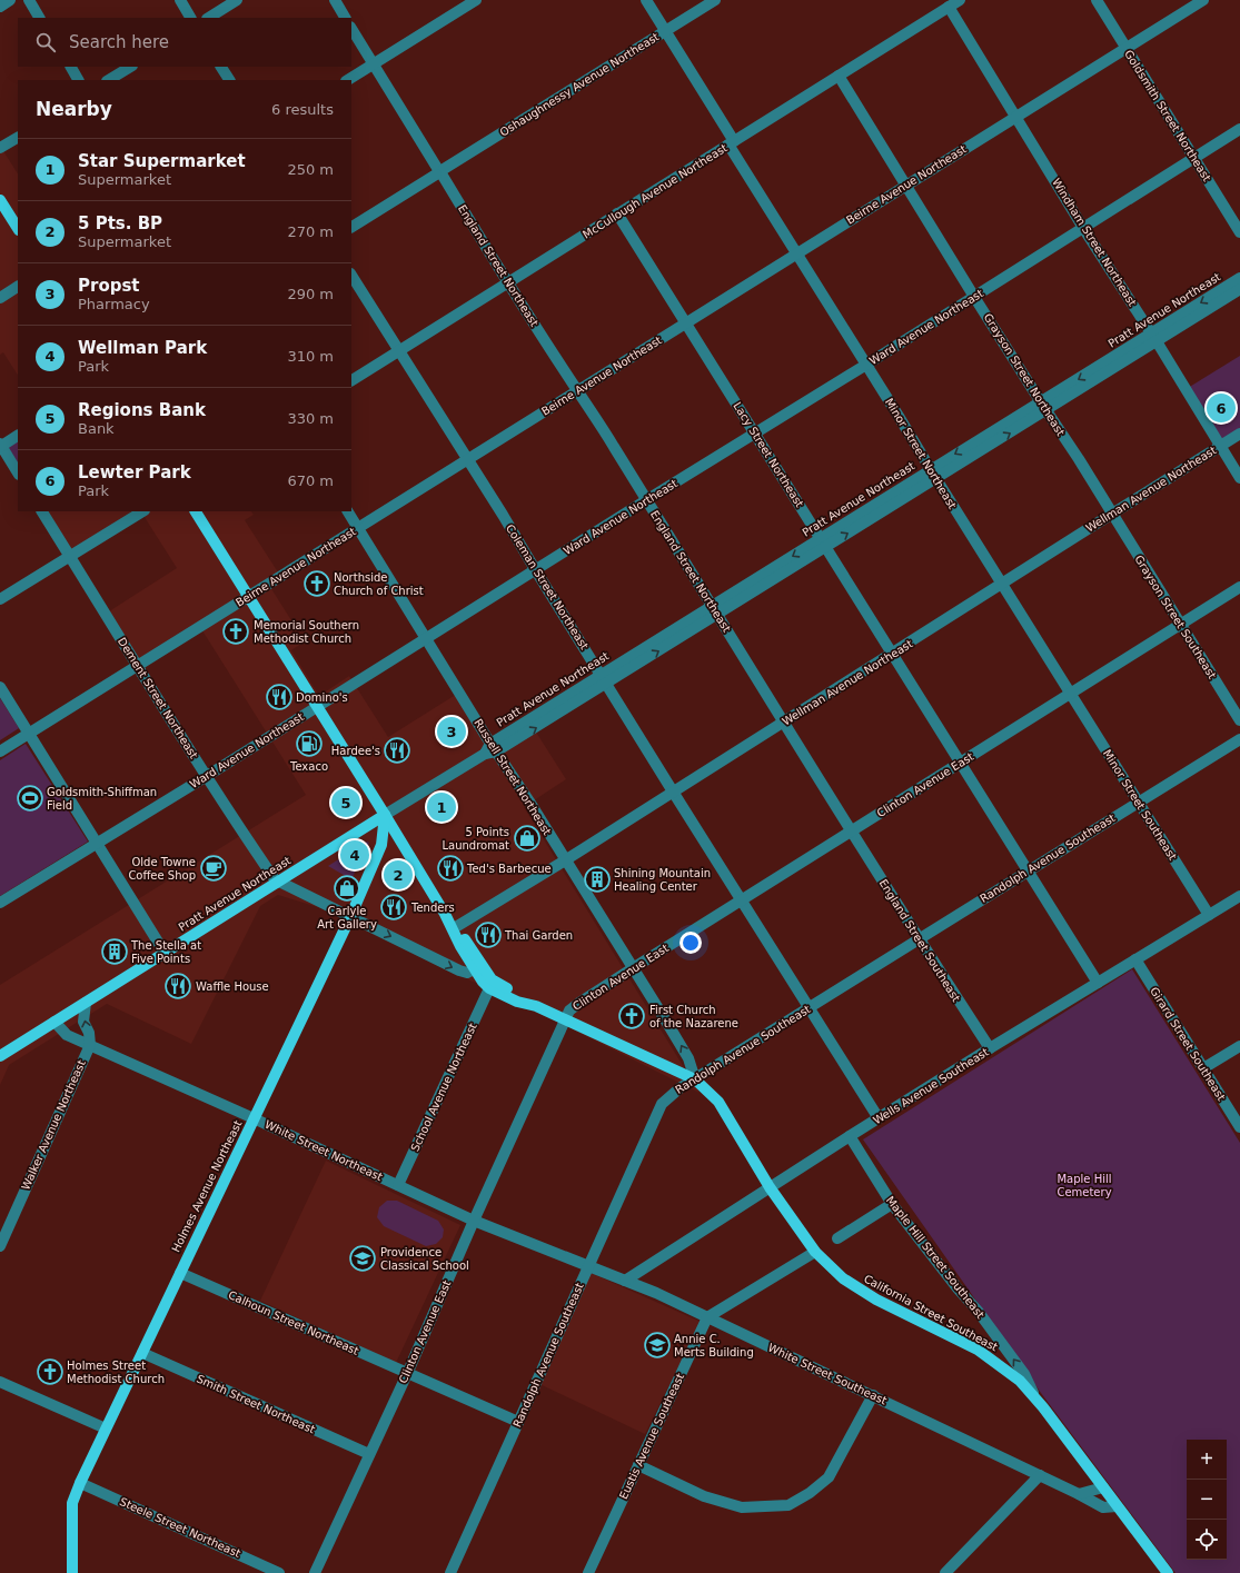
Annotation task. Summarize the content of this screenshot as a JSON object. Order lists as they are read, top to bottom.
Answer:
{
  "streets": {
    "main road": ["Pratt Avenue Northeast", "Holmes Avenue Northeast", "California Street Southeast"],
    "street": [
      "Oshaughnessy Avenue Northeast",
      "Goldsmith Street Northeast",
      "Beirne Avenue Northeast",
      "McCullough Avenue Northeast",
      "Windham Street Northeast",
      "England Street Northeast",
      "Ward Avenue Northeast",
      "Grayson Street Northeast",
      "Minor Street Northeast",
      "Lacy Street Northeast",
      "Wellman Avenue Northeast",
      "Coleman Street Northeast",
      "Grayson Street Southeast",
      "Dement Street Northeast",
      "Russell Street Northeast",
      "Clinton Avenue East",
      "Minor Street Southeast",
      "Randolph Avenue Southeast",
      "England Street Southeast",
      "Girard Street Southeast",
      "Wells Avenue Southeast",
      "School Avenue Northeast",
      "Walker Avenue Northeast",
      "White Street Northeast",
      "Maple Hill Street Southeast",
      "Calhoun Street Northeast",
      "White Street Southeast",
      "Smith Street Northeast",
      "Eustis Avenue Southeast",
      "Steele Street Northeast"
    ]
  },
  "crossings": [
    ["Oshaughnessy Avenue Northeast", "England Street Northeast"],
    ["Oshaughnessy Avenue Northeast", "Minor Street Northeast"],
    ["Goldsmith Street Northeast", "Beirne Avenue Northeast"],
    ["Goldsmith Street Northeast", "Ward Avenue Northeast"],
    ["Beirne Avenue Northeast", "Windham Street Northeast"],
    ["Beirne Avenue Northeast", "England Street Northeast"],
    ["Beirne Avenue Northeast", "Grayson Street Northeast"],
    ["Beirne Avenue Northeast", "Minor Street Northeast"],
    ["Beirne Avenue Northeast", "Lacy Street Northeast"],
    ["Beirne Avenue Northeast", "Coleman Street Northeast"],
    ["Beirne Avenue Northeast", "Dement Street Northeast"],
    ["Beirne Avenue Northeast", "Russell Street Northeast"],
    ["McCullough Avenue Northeast", "Windham Street Northeast"],
    ["McCullough Avenue Northeast", "England Street Northeast"],
    ["McCullough Avenue Northeast", "Grayson Street Northeast"],
    ["McCullough Avenue Northeast", "Minor Street Northeast"],
    ["McCullough Avenue Northeast", "Lacy Street Northeast"],
    ["McCullough Avenue Northeast", "Coleman Street Northeast"],
    ["Windham Street Northeast", "Pratt Avenue Northeast"],
    ["Windham Street Northeast", "Ward Avenue Northeast"],
    ["Windham Street Northeast", "Wellman Avenue Northeast"],
    ["England Street Northeast", "Pratt Avenue Northeast"],
    ["England Street Northeast", "Ward Avenue Northeast"],
    ["England Street Northeast", "Wellman Avenue Northeast"],
    ["England Street Northeast", "Clinton Avenue East"],
    ["England Street Northeast", "England Street Southeast"],
    ["Pratt Avenue Northeast", "Grayson Street Northeast"],
    ["Pratt Avenue Northeast", "Minor Street Northeast"],
    ["Pratt Avenue Northeast", "Lacy Street Northeast"],
    ["Pratt Avenue Northeast", "Coleman Street Northeast"],
    ["Pratt Avenue Northeast", "Dement Street Northeast"],
    ["Pratt Avenue Northeast", "Russell Street Northeast"],
    ["Pratt Avenue Northeast", "White Street Northeast"],
    ["Pratt Avenue Northeast", "Holmes Avenue Northeast"],
    ["Ward Avenue Northeast", "Grayson Street Northeast"],
    ["Ward Avenue Northeast", "Minor Street Northeast"],
    ["Ward Avenue Northeast", "Lacy Street Northeast"],
    ["Ward Avenue Northeast", "Coleman Street Northeast"],
    ["Ward Avenue Northeast", "Dement Street Northeast"],
    ["Ward Avenue Northeast", "Russell Street Northeast"],
    ["Grayson Street Northeast", "Wellman Avenue Northeast"],
    ["Grayson Street Northeast", "Grayson Street Southeast"],
    ["Minor Street Northeast", "Wellman Avenue Northeast"],
    ["Minor Street Northeast", "Clinton Avenue East"],
    ["Minor Street Northeast", "Minor Street Southeast"],
    ["Lacy Street Northeast", "Wellman Avenue Northeast"],
    ["Lacy Street Northeast", "Clinton Avenue East"],
    ["Lacy Street Northeast", "Randolph Avenue Southeast"],
    ["Lacy Street Northeast", "Wells Avenue Southeast"],
    ["Wellman Avenue Northeast", "Coleman Street Northeast"],
    ["Wellman Avenue Northeast", "Grayson Street Southeast"],
    ["Wellman Avenue Northeast", "Russell Street Northeast"],
    ["Coleman Street Northeast", "Clinton Avenue East"],
    ["Coleman Street Northeast", "Randolph Avenue Southeast"],
    ["Coleman Street Northeast", "Wells Avenue Southeast"],
    ["Grayson Street Southeast", "Clinton Avenue East"],
    ["Dement Street Northeast", "Holmes Avenue Northeast"],
    ["Russell Street Northeast", "Clinton Avenue East"],
    ["Russell Street Northeast", "Randolph Avenue Southeast"],
    ["Russell Street Northeast", "California Street Southeast"],
    ["Clinton Avenue East", "Minor Street Southeast"],
    ["Clinton Avenue East", "England Street Southeast"],
    ["Clinton Avenue East", "White Street Northeast"],
    ["Clinton Avenue East", "California Street Southeast"],
    ["Clinton Avenue East", "Calhoun Street Northeast"],
    ["Clinton Avenue East", "White Street Southeast"],
    ["Clinton Avenue East", "Smith Street Northeast"],
    ["Minor Street Southeast", "Randolph Avenue Southeast"],
    ["Minor Street Southeast", "Wells Avenue Southeast"],
    ["Randolph Avenue Southeast", "England Street Southeast"],
    ["Randolph Avenue Southeast", "California Street Southeast"],
    ["Randolph Avenue Southeast", "Calhoun Street Northeast"],
    ["Randolph Avenue Southeast", "White Street Southeast"],
    ["England Street Southeast", "Wells Avenue Southeast"],
    ["Girard Street Southeast", "Wells Avenue Southeast"],
    ["Wells Avenue Southeast", "Maple Hill Street Southeast"],
    ["Wells Avenue Southeast", "California Street Southeast"],
    ["Wells Avenue Southeast", "White Street Southeast"],
    ["School Avenue Northeast", "White Street Northeast"],
    ["Walker Avenue Northeast", "White Street Northeast"],
    ["White Street Northeast", "Holmes Avenue Northeast"],
    ["White Street Northeast", "White Street Southeast"],
    ["Holmes Avenue Northeast", "Calhoun Street Northeast"],
    ["Holmes Avenue Northeast", "Smith Street Northeast"],
    ["Holmes Avenue Northeast", "Steele Street Northeast"],
    ["Maple Hill Street Southeast", "California Street Southeast"],
    ["California Street Southeast", "White Street Southeast"],
    ["White Street Southeast", "Eustis Avenue Southeast"]
  ],
  "one_way": ["Maple Hill Street Southeast"],
  "parks": ["Maple Hill Cemetery"],
  "places": {
    "church": [
      "Northside Church of Christ",
      "Memorial Southern Methodist Church",
      "First Church of the Nazarene",
      "Holmes Street Methodist Church"
    ],
    "restaurant": [
      "Domino's",
      "Hardee's",
      "Ted's Barbecue",
      "Tenders",
      "Thai Garden",
      "Waffle House"
    ],
    "fuel station": ["Texaco"],
    "sports": ["Goldsmith-Shiffman Field"],
    "shop": ["5 Points Laundromat", "Carlyle Art Gallery"],
    "cafe": ["Olde Towne Coffee Shop"],
    "building": ["Shining Mountain Healing Center", "The Stella at Five Points"],
    "school or university": ["Providence Classical School", "Annie C. Merts Building"]
  },
  "page": {
    "search": "Search here",
    "heading": ["Nearby", "6 results"],
    "list": [
      {
        "mark": "1",
        "name": "Star Supermarket",
        "note": "Supermarket",
        "value": "250 m"
      },
      {
        "mark": "2",
        "name": "5 Pts. BP",
        "note": "Supermarket",
        "value": "270 m"
      },
      {
        "mark": "3",
        "name": "Propst",
        "note": "Pharmacy",
        "value": "290 m"
      },
      {
        "mark": "4",
        "name": "Wellman Park",
        "note": "Park",
        "value": "310 m"
      },
      {
        "mark": "5",
        "name": "Regions Bank",
        "note": "Bank",
        "value": "330 m"
      },
      {
        "mark": "6",
        "name": "Lewter Park",
        "note": "Park",
        "value": "670 m"
      }
    ],
    "pins": [
      "6",
      "3",
      "5",
      "1",
      "4",
      "2"
    ],
    "map_buttons": ["+", "−"]
  }
}
